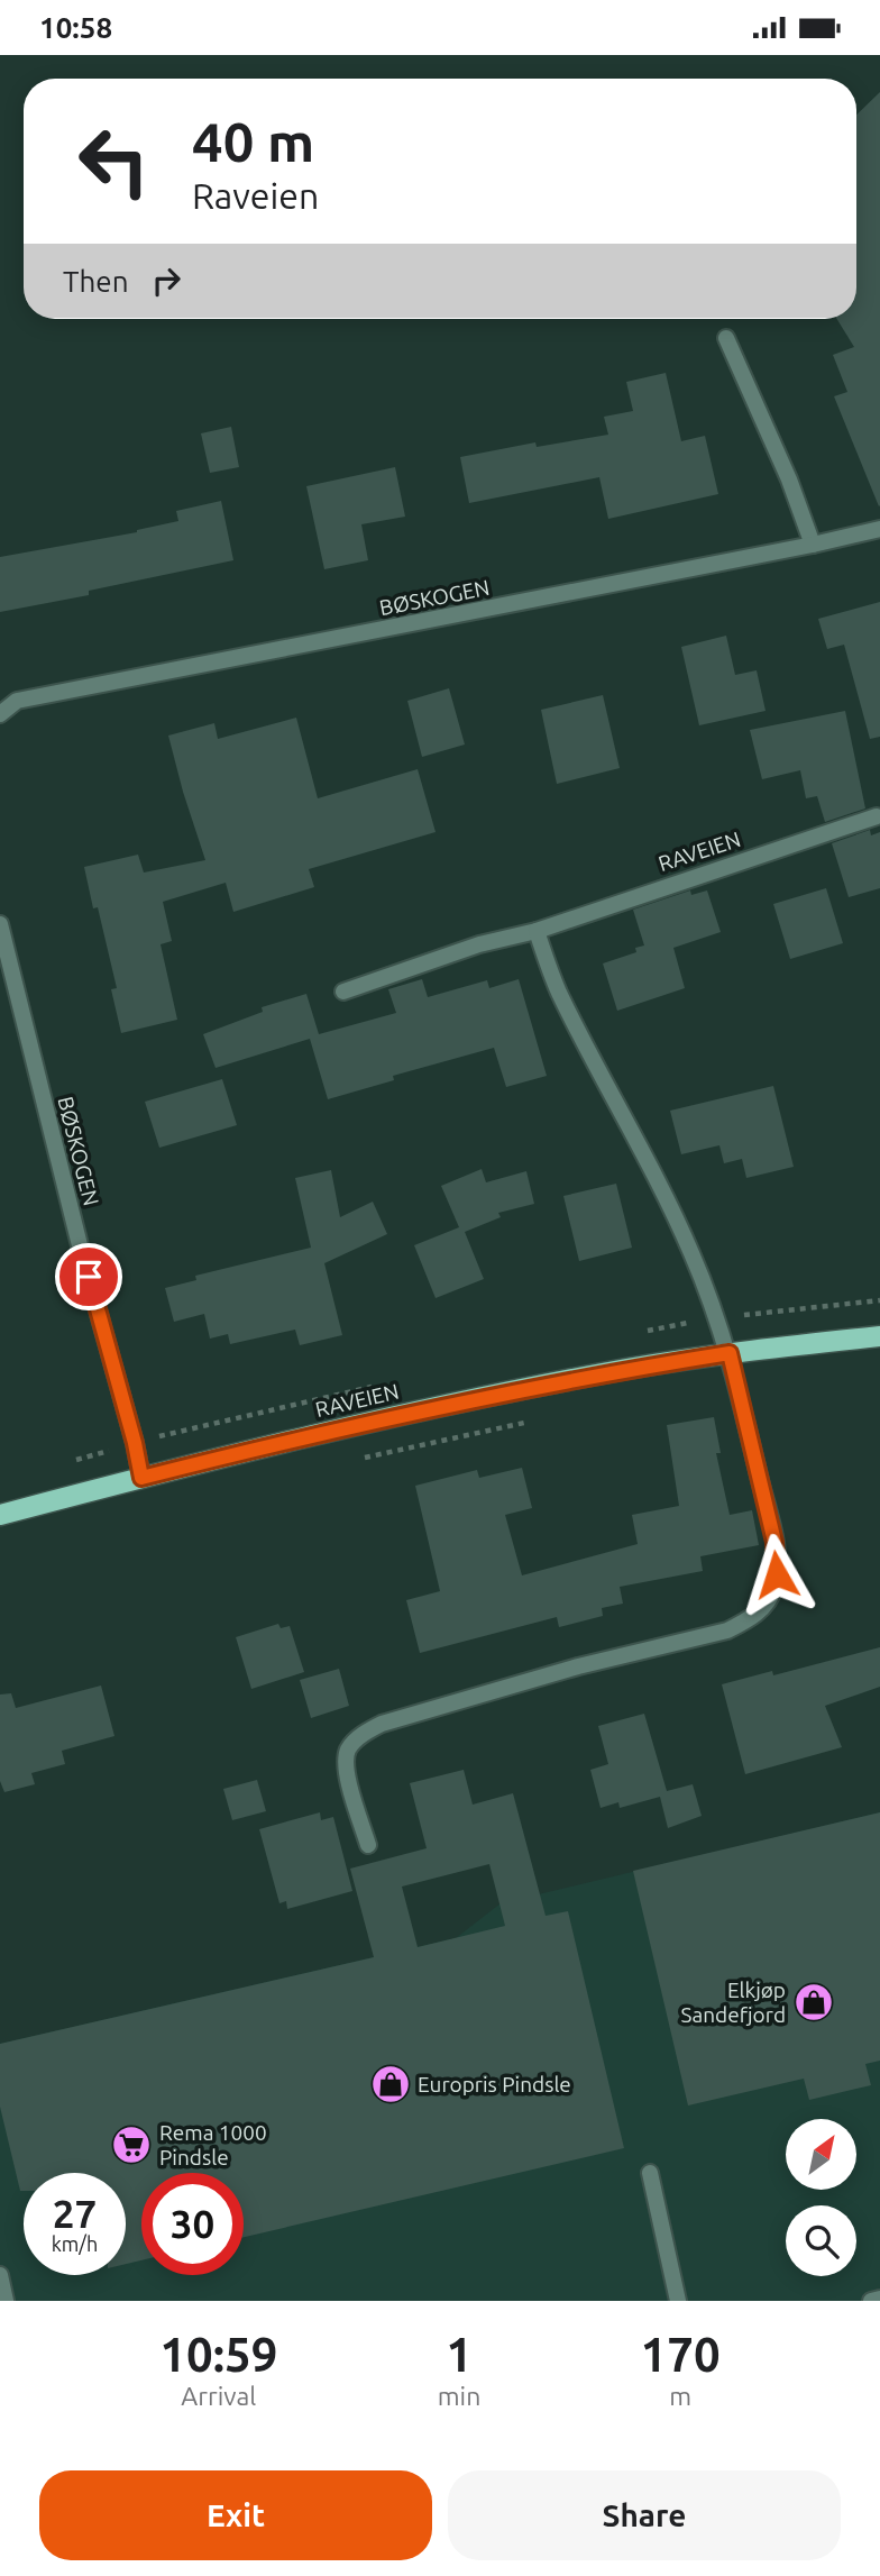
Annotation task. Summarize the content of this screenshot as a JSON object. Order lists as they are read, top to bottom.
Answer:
{
  "streets": {
    "main road": ["RAVEIEN"],
    "street": ["BØSKOGEN"]
  },
  "crossings": [
    ["BØSKOGEN", "RAVEIEN"]
  ],
  "places": {
    "shop": ["Elkjøp Sandefjord", "Europris Pindsle"],
    "supermarket": ["Rema 1000 Pindsle"]
  },
  "north": "top right",
  "page": {
    "status": "10:58",
    "turn": ["40 m", "Raveien"],
    "then": "Then",
    "speed": "27 km/h",
    "limit": "30",
    "eta": [
      "10:59",
      "Arrival",
      "1",
      "min",
      "170",
      "m"
    ],
    "buttons": ["Exit", "Share"]
  }
}
